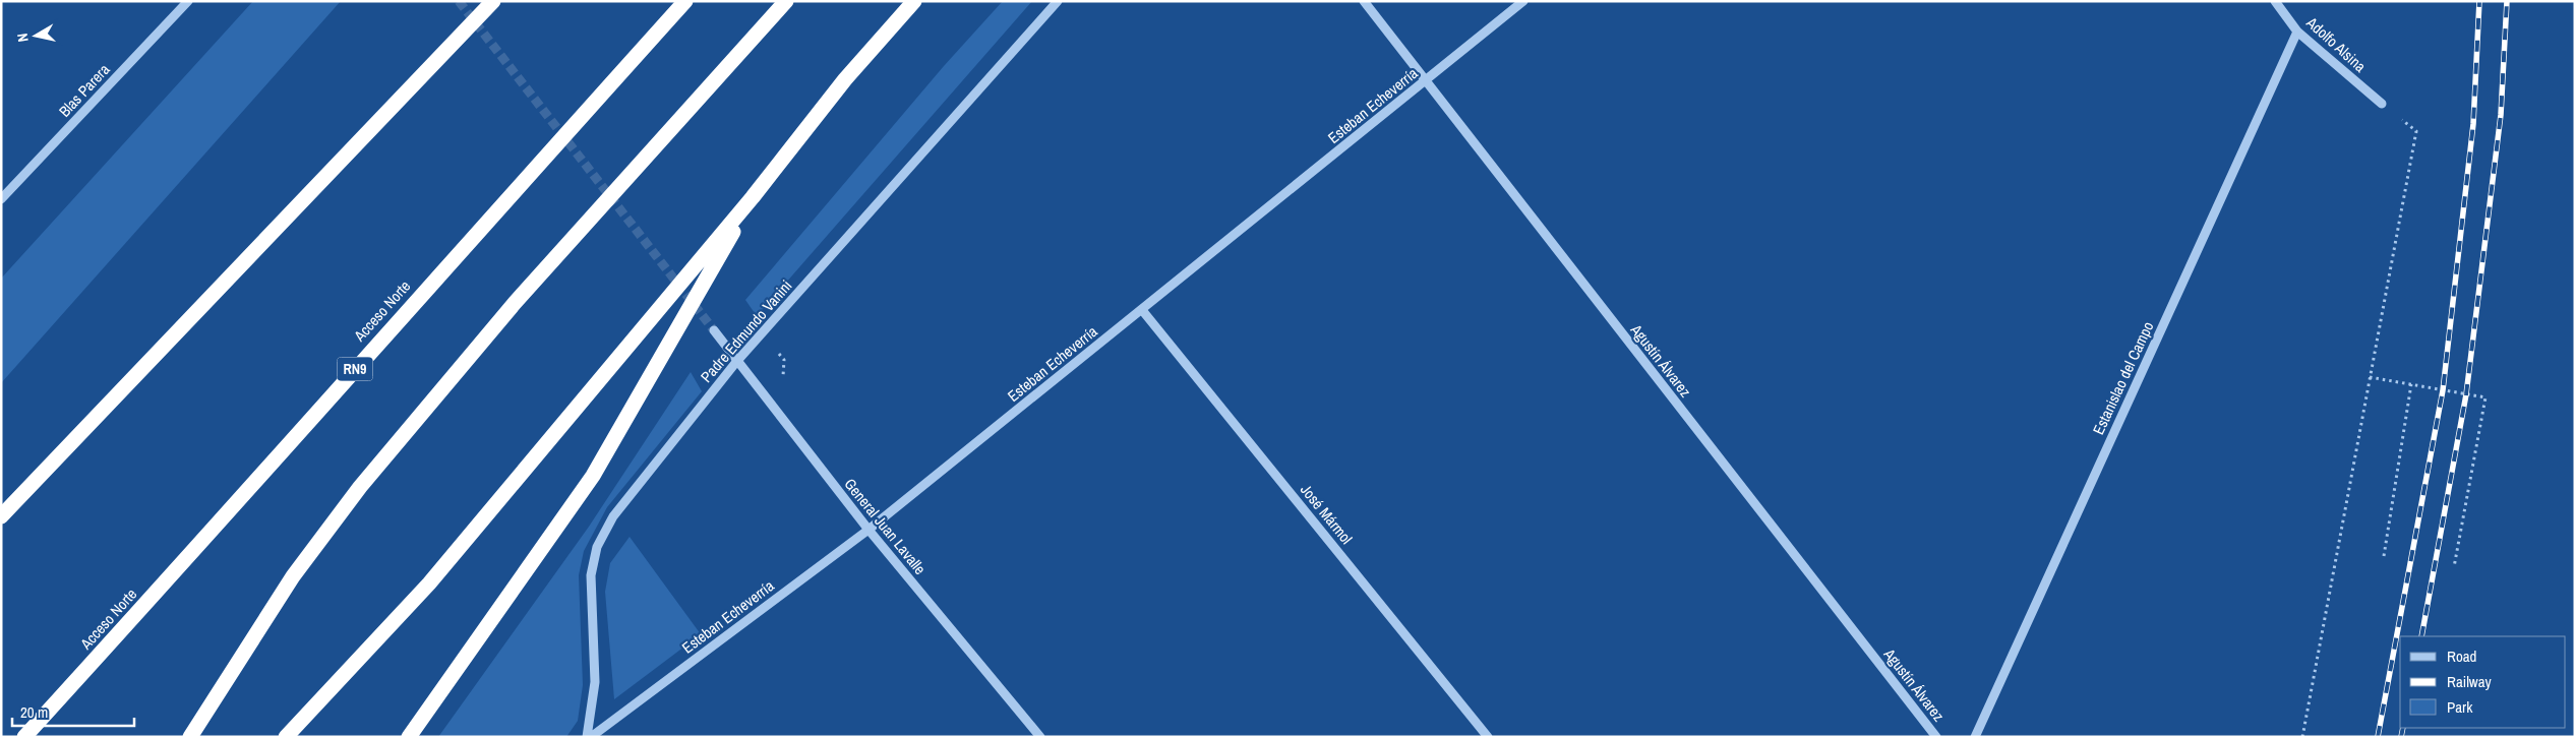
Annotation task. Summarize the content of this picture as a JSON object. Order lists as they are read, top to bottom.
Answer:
{
  "streets": {
    "highway": ["Acceso Norte", "RN9"],
    "street": [
      "Adolfo Alsina",
      "Blas Parera",
      "Esteban Echeverría",
      "Padre Edmundo Vanini",
      "Agustín Álvarez",
      "Estanislao del Campo",
      "José Mármol",
      "General Juan Lavalle"
    ]
  },
  "crossings": [
    ["Adolfo Alsina", "Estanislao del Campo"],
    ["Esteban Echeverría", "Agustín Álvarez"],
    ["Esteban Echeverría", "José Mármol"],
    ["Esteban Echeverría", "General Juan Lavalle"],
    ["Padre Edmundo Vanini", "General Juan Lavalle"]
  ],
  "legend": ["Road", "Railway", "Park"],
  "scale_bar": "20 m",
  "north": "left"
}
